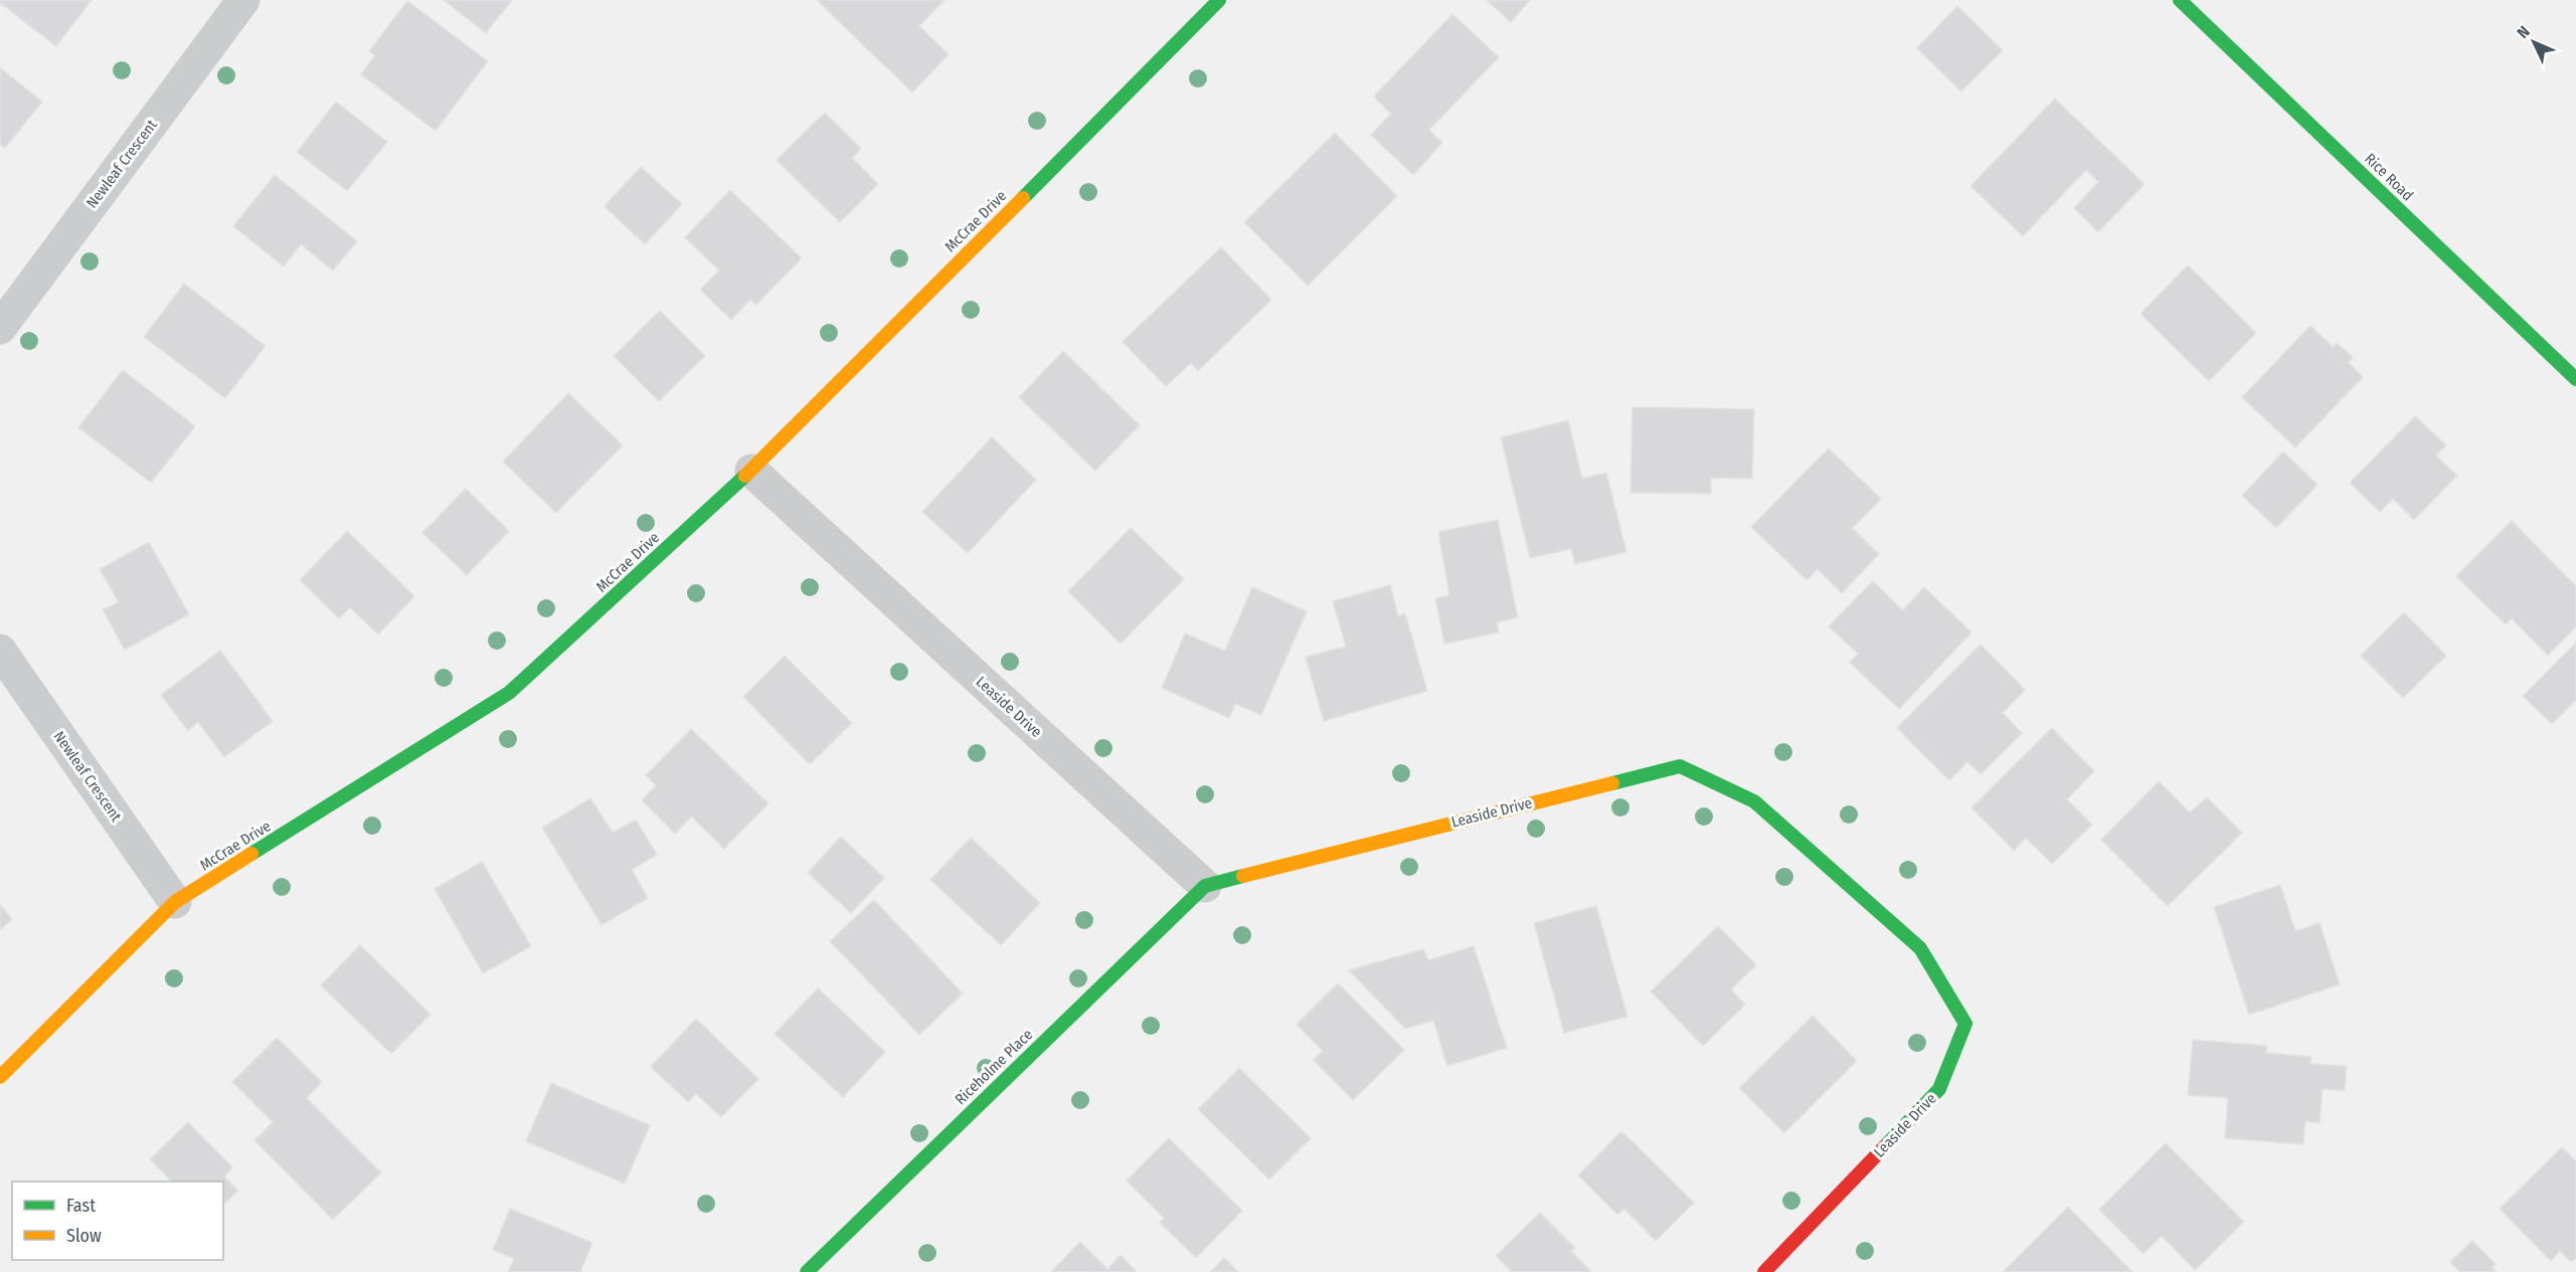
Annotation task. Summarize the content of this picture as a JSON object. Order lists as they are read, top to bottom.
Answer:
{
  "streets": {
    "street": [
      "Newleaf Crescent",
      "Rice Road",
      "McCrae Drive",
      "Leaside Drive",
      "Riceholme Place"
    ]
  },
  "crossings": [
    ["Newleaf Crescent", "McCrae Drive"],
    ["McCrae Drive", "Leaside Drive"],
    ["Leaside Drive", "Riceholme Place"]
  ],
  "legend": ["Fast", "Slow"],
  "north": "top left"
}
